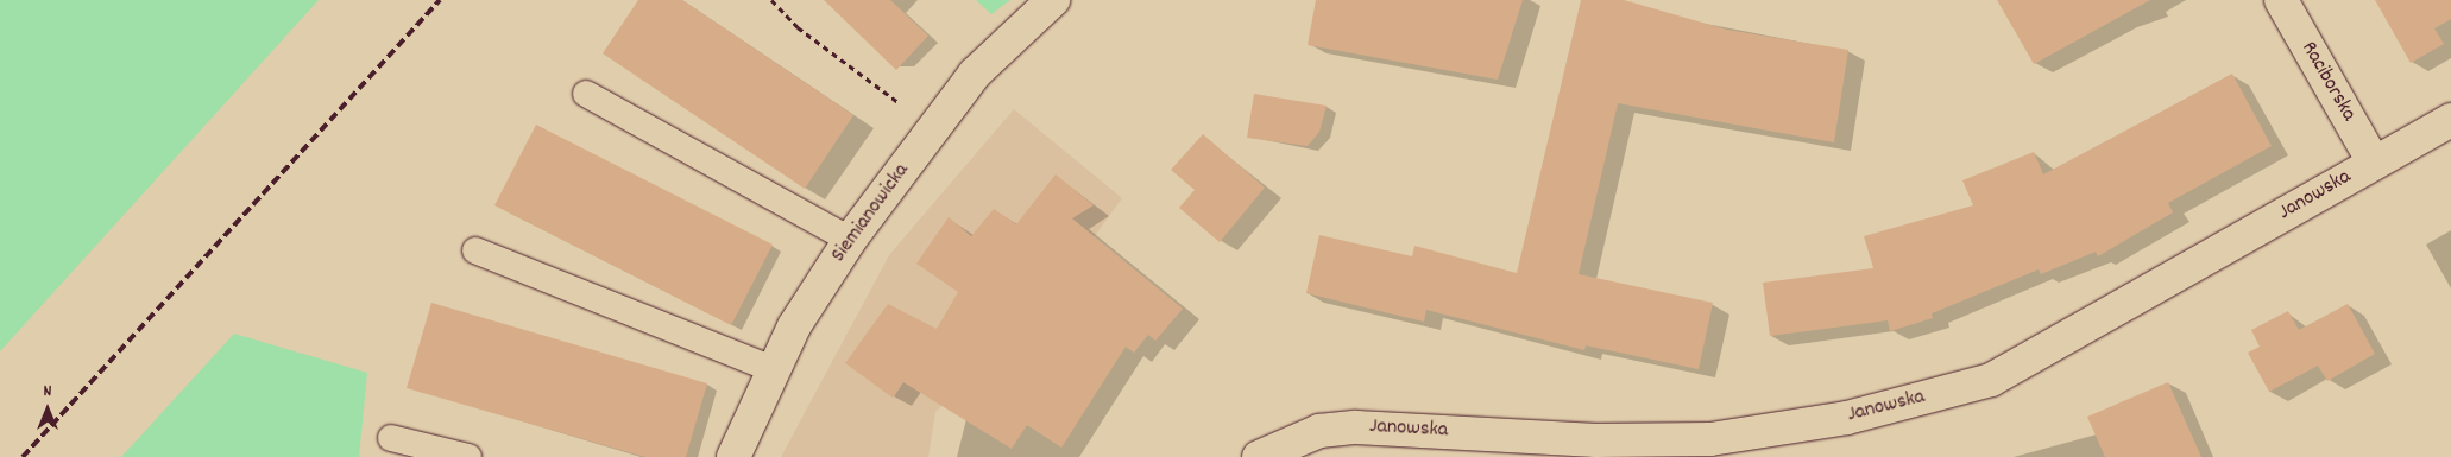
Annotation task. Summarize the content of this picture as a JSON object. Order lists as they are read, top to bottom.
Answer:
{
  "streets": {
    "street": ["Raciborska", "Janowska", "Siemianowicka"]
  },
  "crossings": [
    ["Raciborska", "Janowska"]
  ],
  "north": "top"
}
